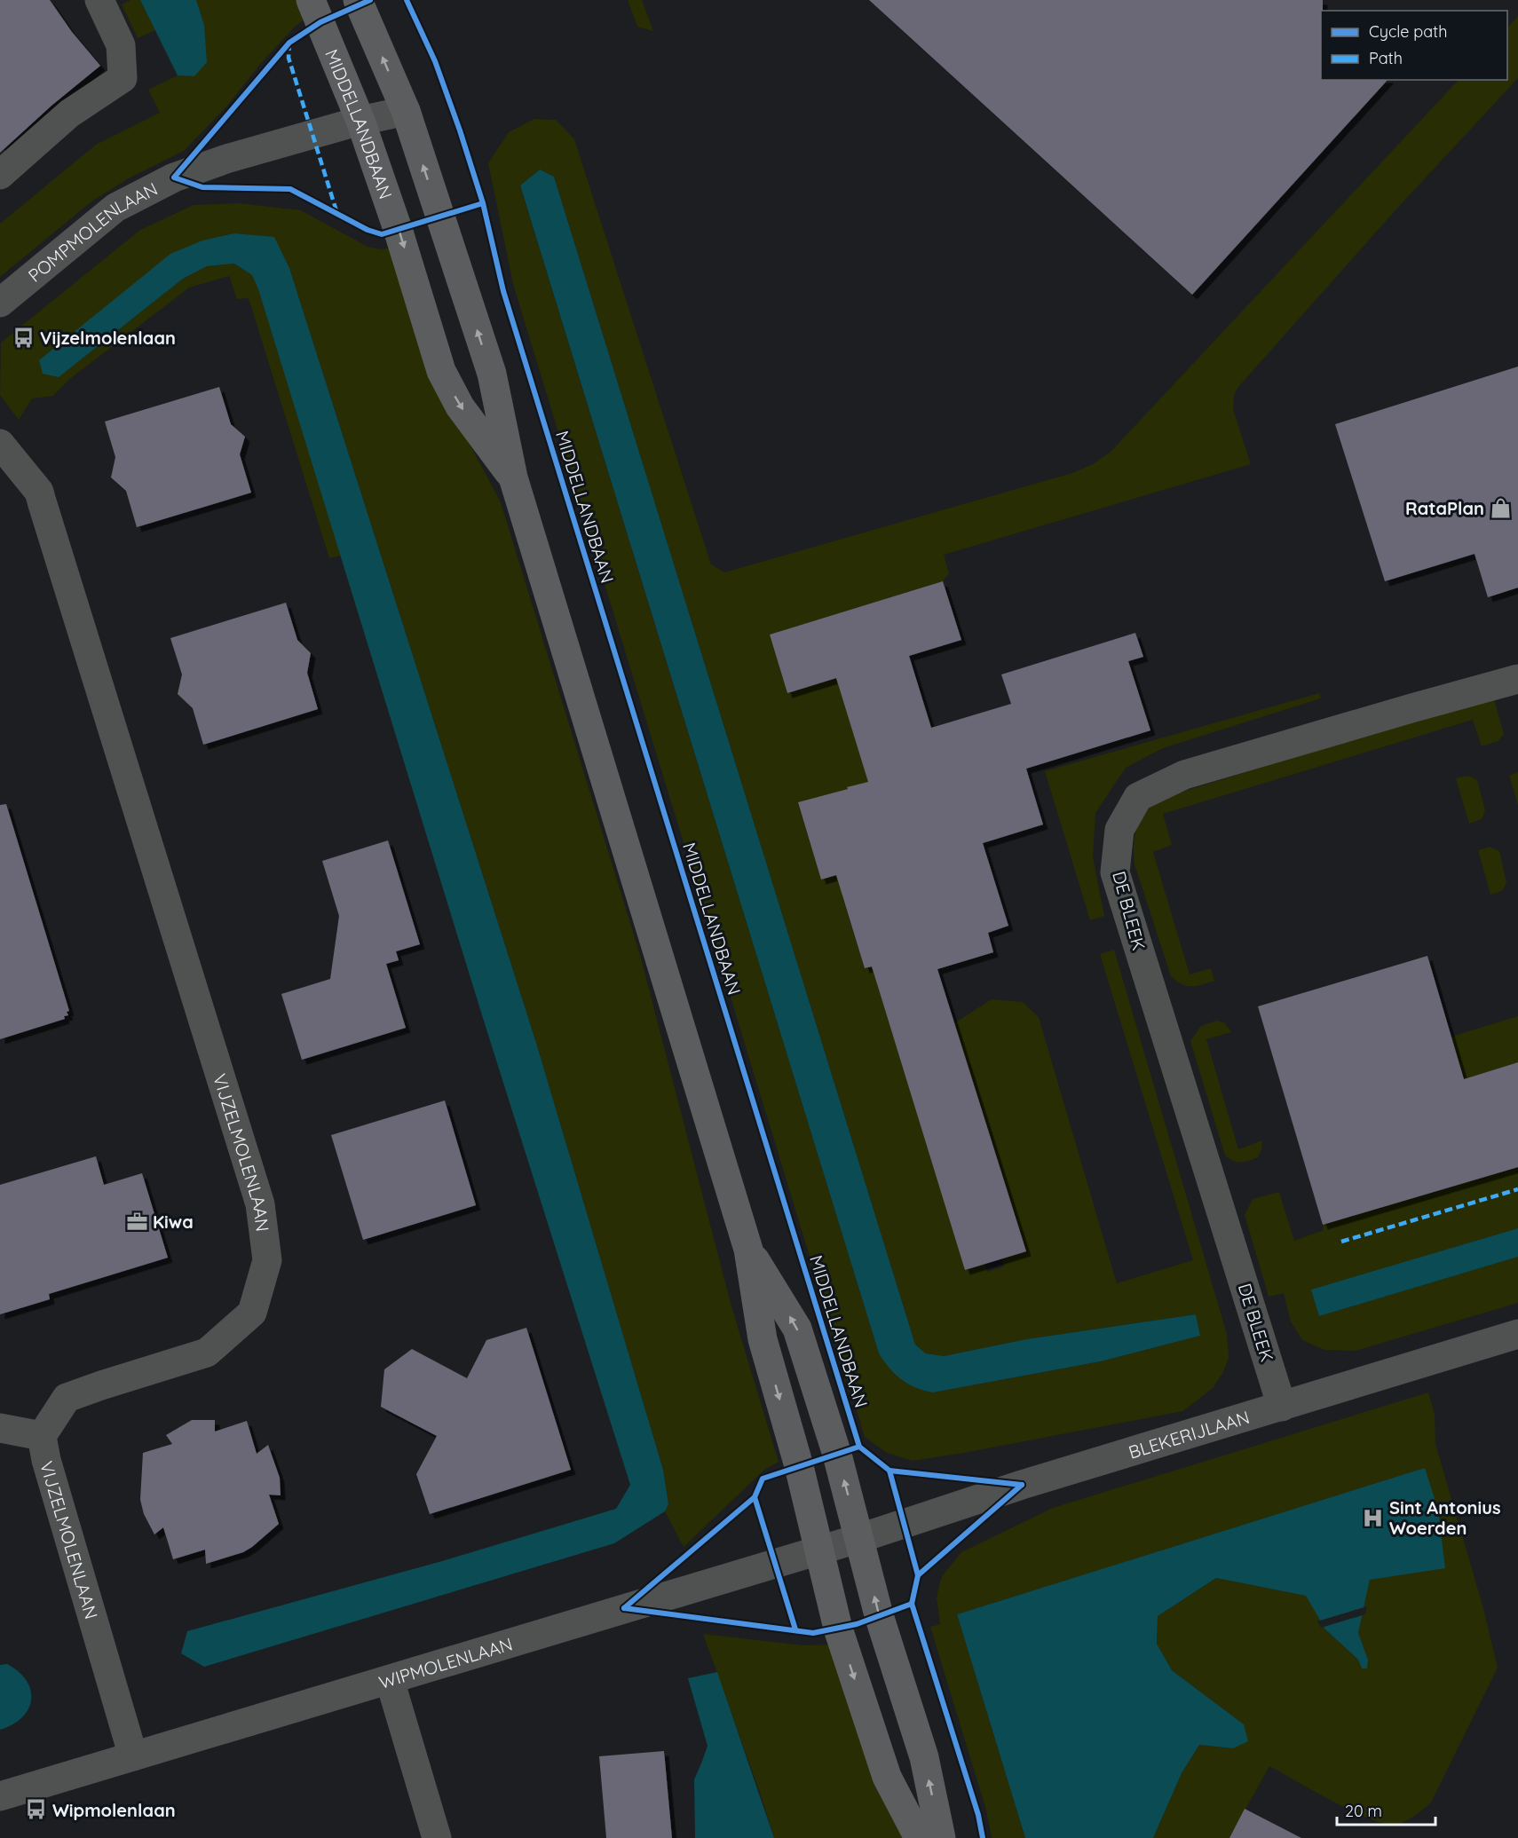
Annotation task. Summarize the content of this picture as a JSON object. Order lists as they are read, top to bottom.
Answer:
{
  "streets": {
    "main road": ["MIDDELLANDBAAN"],
    "street": [
      "POMPMOLENLAAN",
      "DE BLEEK",
      "VIJZELMOLENLAAN",
      "BLEKERIJLAAN",
      "WIPMOLENLAAN"
    ]
  },
  "crossings": [
    ["MIDDELLANDBAAN", "POMPMOLENLAAN"],
    ["MIDDELLANDBAAN", "BLEKERIJLAAN"],
    ["MIDDELLANDBAAN", "WIPMOLENLAAN"],
    ["DE BLEEK", "BLEKERIJLAAN"],
    ["VIJZELMOLENLAAN", "WIPMOLENLAAN"],
    ["BLEKERIJLAAN", "WIPMOLENLAAN"]
  ],
  "places": {
    "bus stop": ["Vijzelmolenlaan", "Wipmolenlaan"],
    "shop": ["RataPlan"],
    "office": ["Kiwa"],
    "hospital": ["Sint Antonius Woerden"]
  },
  "legend": ["Cycle path", "Path"],
  "scale_bar": "20 m"
}
